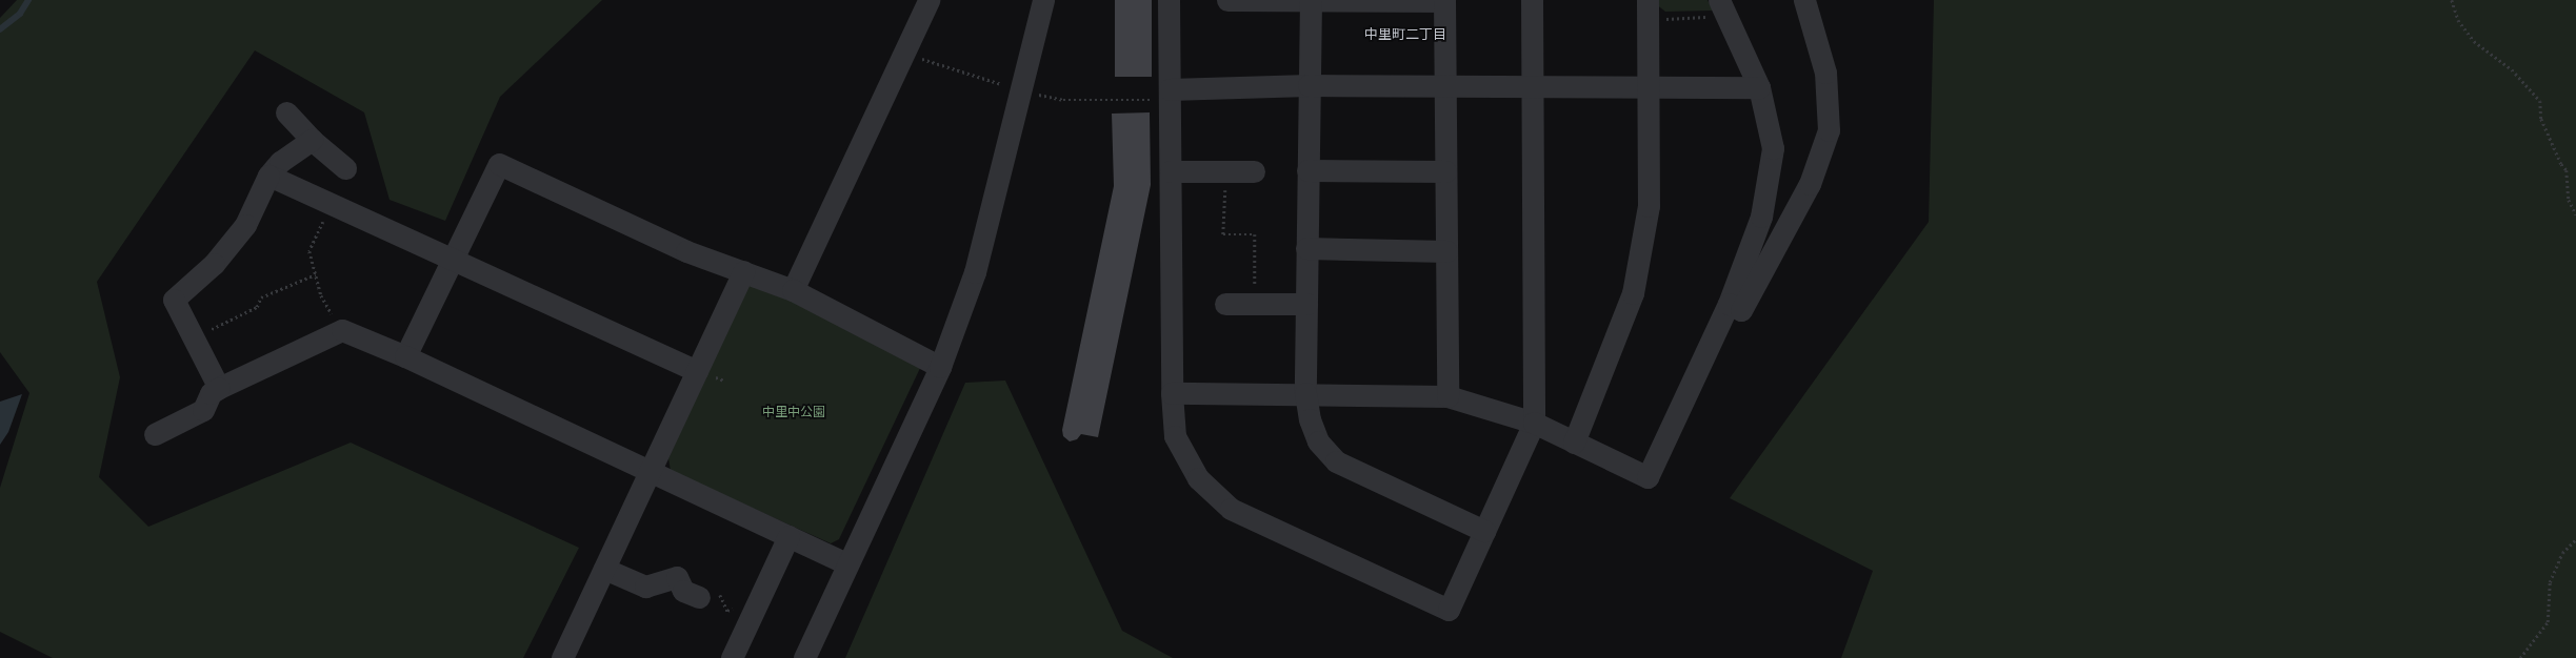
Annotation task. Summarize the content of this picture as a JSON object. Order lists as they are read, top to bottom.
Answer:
{
  "districts": ["中里町二丁目"],
  "parks": ["中里中公園"]
}
